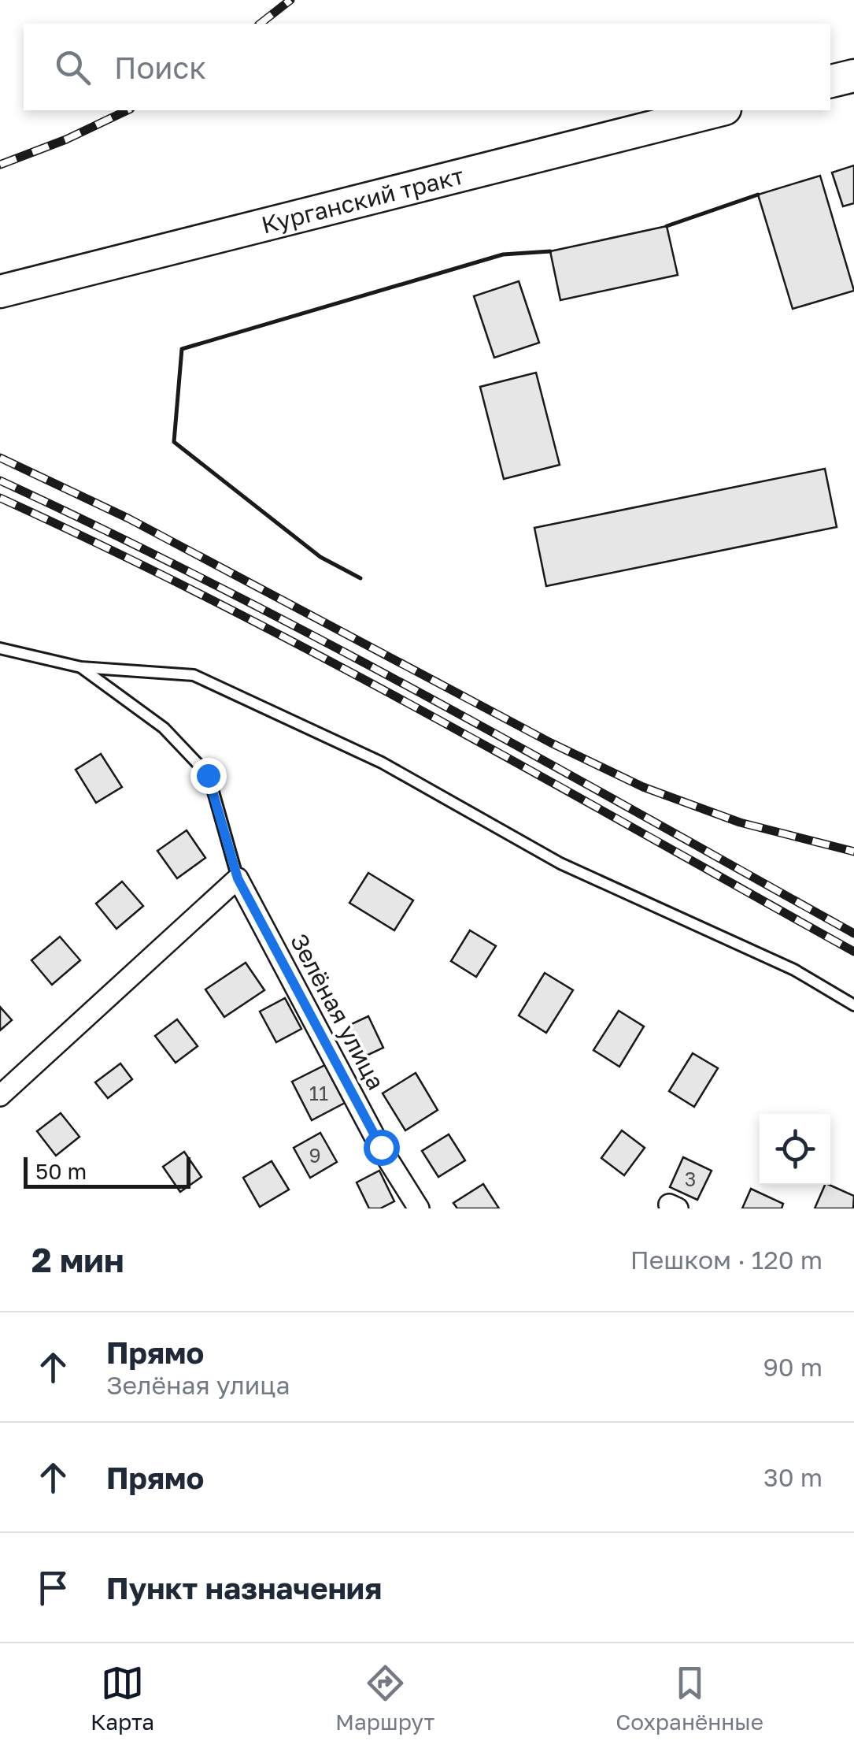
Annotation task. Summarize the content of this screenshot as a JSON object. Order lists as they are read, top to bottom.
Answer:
{
  "streets": {
    "main road": ["Курганский тракт"],
    "street": ["Зелёная улица"]
  },
  "house_numbers": ["11", "9", "3"],
  "scale_bar": "50 m",
  "page": {
    "search": "Поиск",
    "scale": "50 m",
    "heading": ["2 мин", "Пешком · 120 m"],
    "list": [
      ["Прямо", "Зелёная улица", "90 m"],
      ["Прямо", "30 m"],
      "Пункт назначения"
    ],
    "nav": ["Карта", "Маршрут", "Сохранённые"]
  }
}
